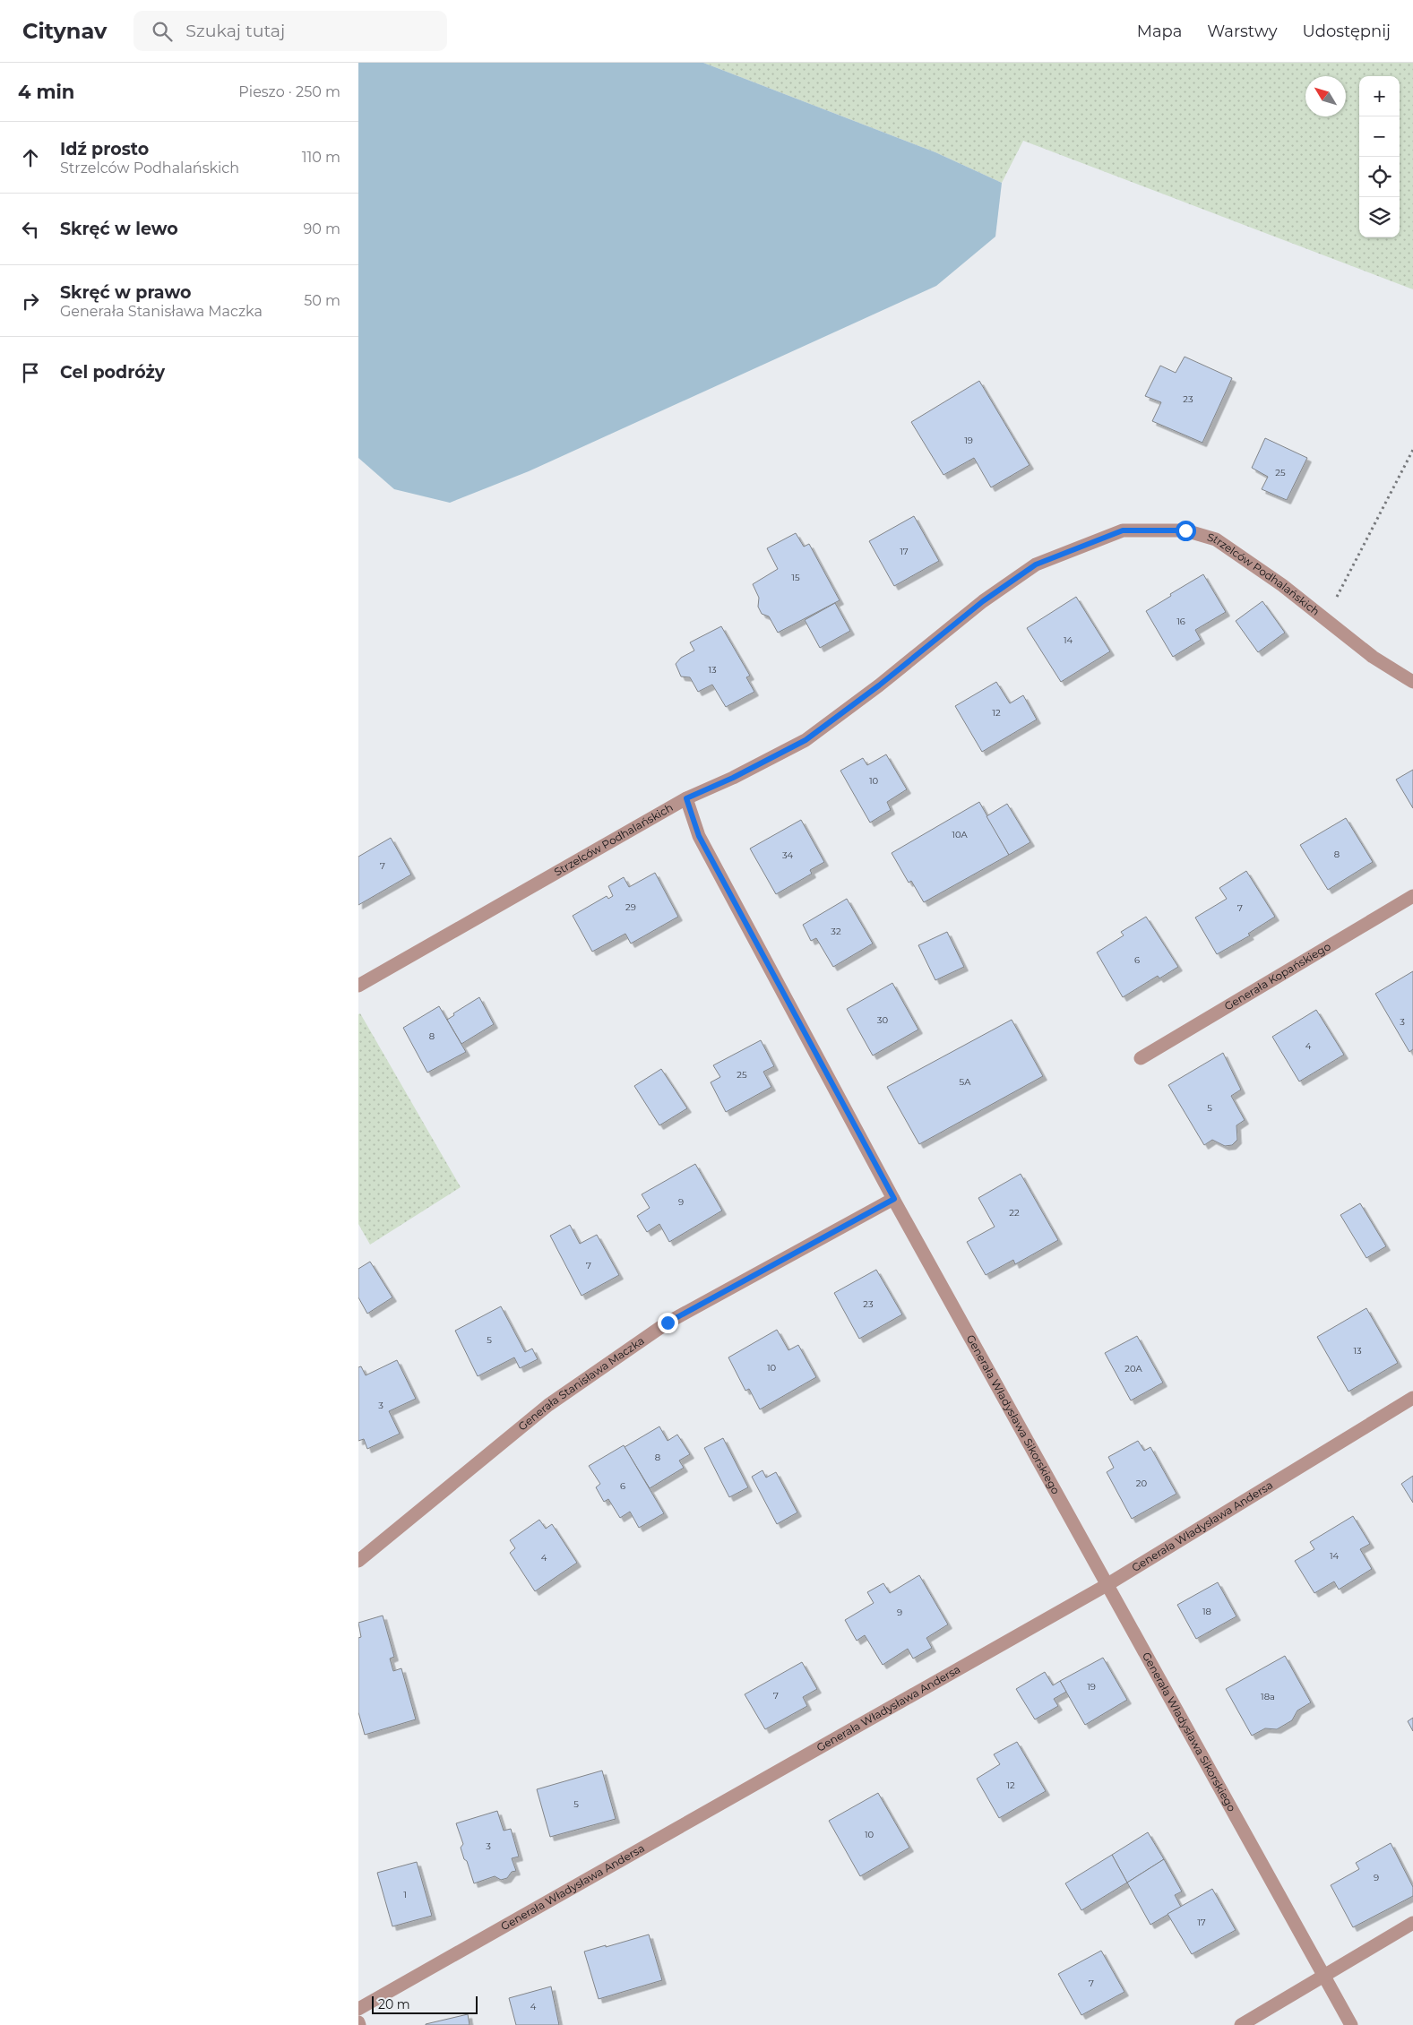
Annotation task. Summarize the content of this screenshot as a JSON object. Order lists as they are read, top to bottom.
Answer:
{
  "streets": {
    "street": [
      "Strzelców Podhalańskich",
      "Generała Kopańskiego",
      "Generała Stanisława Maczka",
      "Generała Władysława Sikorskiego",
      "Generała Władysława Andersa"
    ]
  },
  "crossings": [
    ["Strzelców Podhalańskich", "Generała Władysława Sikorskiego"],
    ["Generała Stanisława Maczka", "Generała Władysława Sikorskiego"],
    ["Generała Władysława Sikorskiego", "Generała Władysława Andersa"]
  ],
  "house_numbers": [
    "23",
    "19",
    "25",
    "17",
    "15",
    "16",
    "14",
    "13",
    "12",
    "10",
    "10A",
    "8",
    "34",
    "7",
    "29",
    "7",
    "32",
    "6",
    "30",
    "3",
    "8",
    "4",
    "25",
    "5A",
    "5",
    "9",
    "22",
    "7",
    "23",
    "5",
    "13",
    "10",
    "20A",
    "3",
    "8",
    "20",
    "6",
    "14",
    "4",
    "18",
    "9",
    "19",
    "7",
    "18a",
    "12",
    "5",
    "10",
    "3",
    "9",
    "1",
    "17",
    "7",
    "4"
  ],
  "scale_bar": "20 m",
  "north": "top left",
  "page": {
    "header": "Citynav",
    "search": "Szukaj tutaj",
    "nav": ["Mapa", "Warstwy", "Udostępnij"],
    "heading": ["4 min", "Pieszo · 250 m"],
    "map_buttons": ["+", "−"],
    "list": [
      ["Idź prosto", "Strzelców Podhalańskich", "110 m"],
      ["Skręć w lewo", "90 m"],
      ["Skręć w prawo", "Generała Stanisława Maczka", "50 m"],
      "Cel podróży"
    ],
    "scale": "20 m"
  }
}
